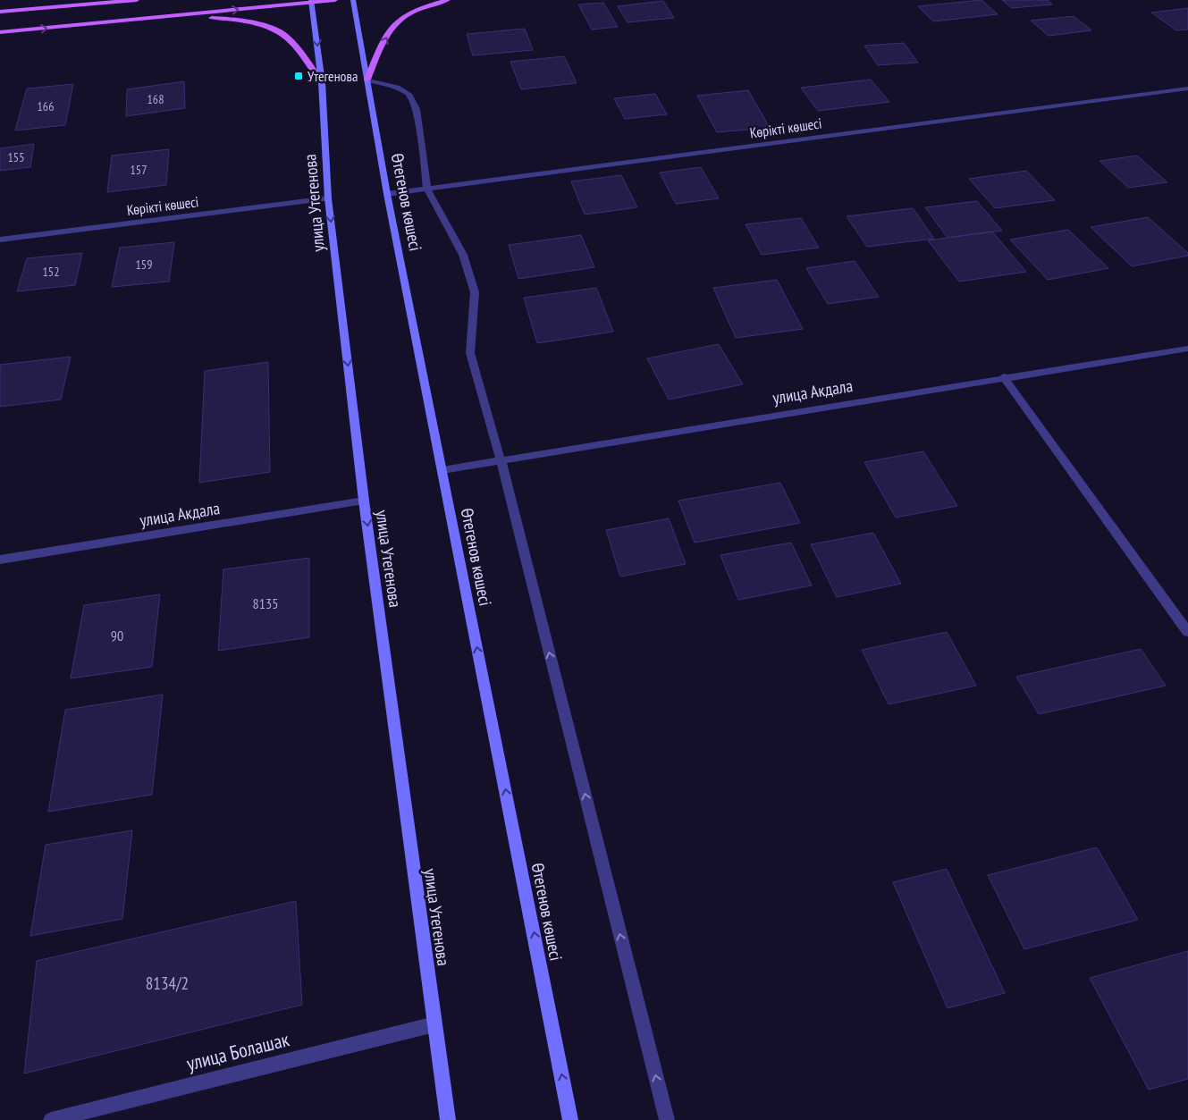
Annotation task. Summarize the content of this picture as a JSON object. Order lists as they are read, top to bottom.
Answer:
{
  "streets": {
    "main road": ["Өтегенов көшесі", "улица Утегенова"],
    "street": ["Көрікті көшесі", "улица Акдала", "улица Болашак"]
  },
  "crossings": [
    ["Көрікті көшесі", "Өтегенов көшесі"],
    ["Көрікті көшесі", "улица Утегенова"],
    ["Өтегенов көшесі", "улица Акдала"],
    ["улица Утегенова", "улица Акдала"],
    ["улица Утегенова", "улица Болашак"]
  ],
  "one_way": ["Өтегенов көшесі", "улица Утегенова"],
  "places": {
    "transit": ["Утегенова"]
  },
  "house_numbers": [
    "168",
    "166",
    "155",
    "157",
    "159",
    "152",
    "8135",
    "90",
    "8134/2"
  ]
}
